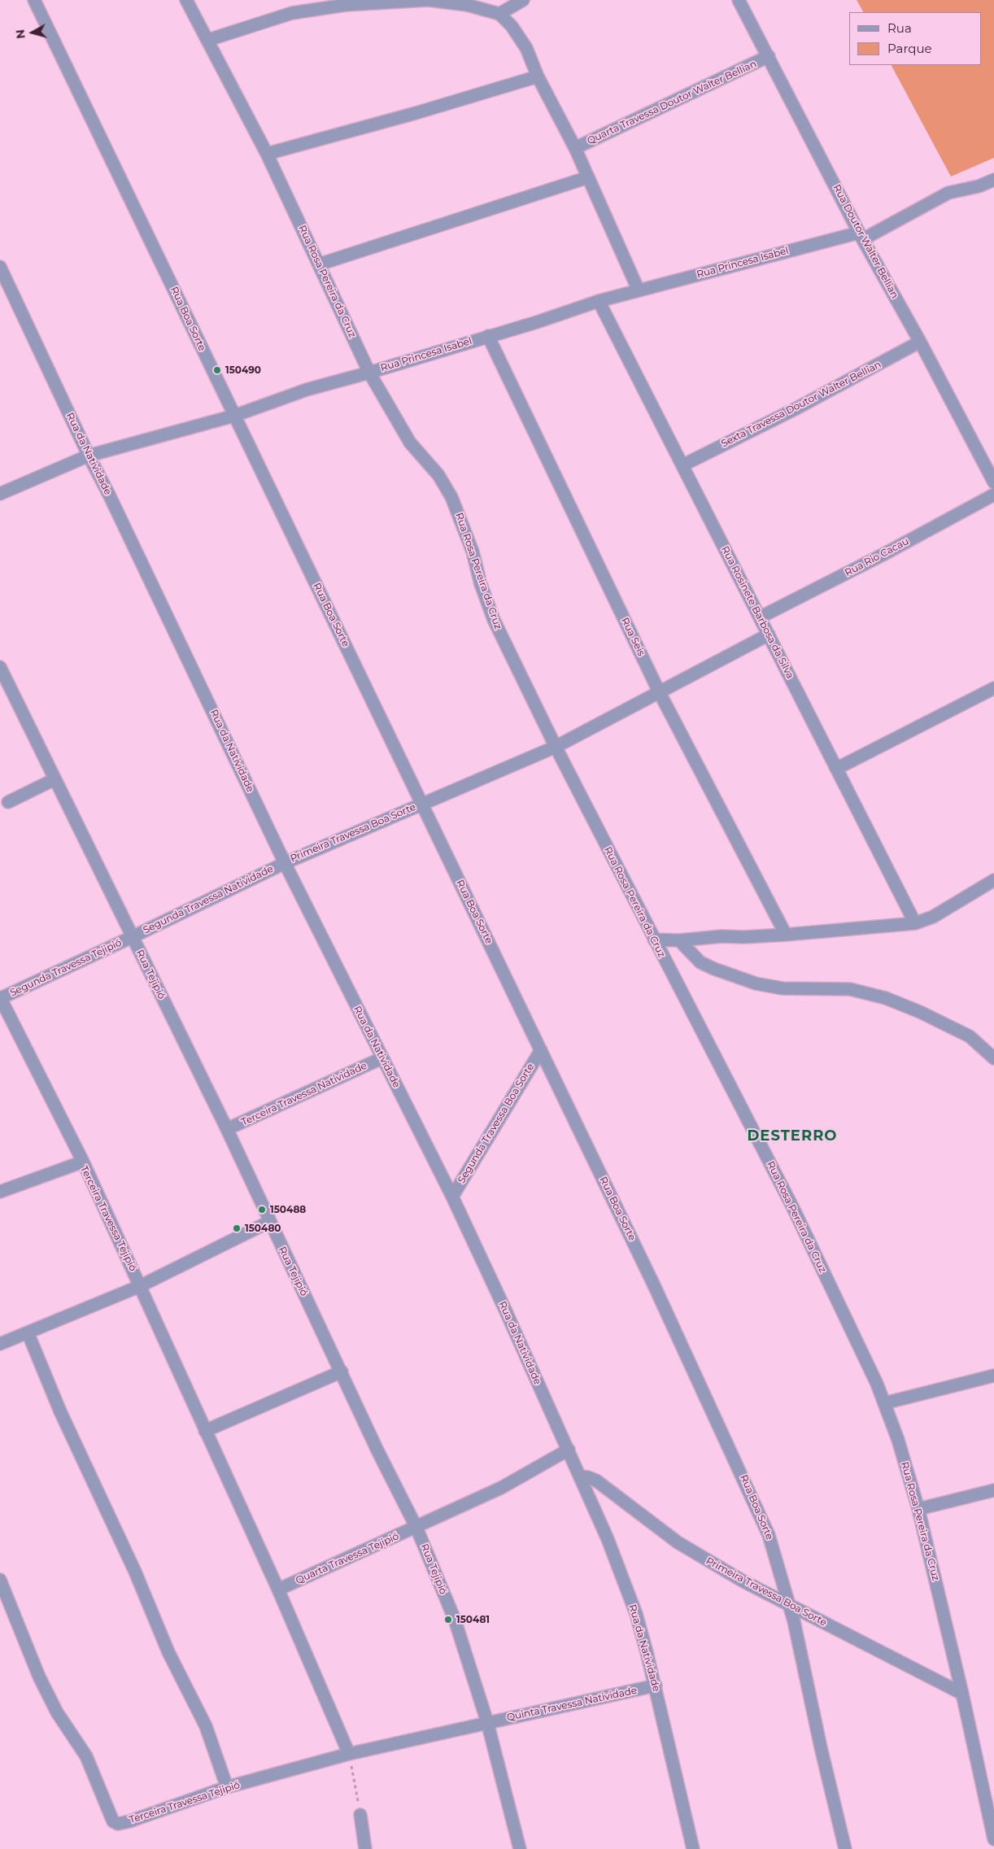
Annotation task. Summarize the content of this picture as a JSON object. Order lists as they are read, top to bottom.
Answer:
{
  "streets": {
    "street": [
      "Quarta Travessa Doutor Walter Bellian",
      "Rua Doutor Walter Bellian",
      "Rua Princesa Isabel",
      "Rua Rosa Pereira da Cruz",
      "Rua Boa Sorte",
      "Sexta Travessa Doutor Walter Bellian",
      "Rua da Natividade",
      "Rua Rio Cacau",
      "Rua Rosinete Barbosa da Silva",
      "Rua Seis",
      "Primeira Travessa Boa Sorte",
      "Segunda Travessa Natividade",
      "Segunda Travessa Tejipió",
      "Rua Tejipió",
      "Terceira Travessa Natividade",
      "Segunda Travessa Boa Sorte",
      "Terceira Travessa Tejipió",
      "Quarta Travessa Tejipió",
      "Quinta Travessa Natividade"
    ]
  },
  "crossings": [
    ["Quarta Travessa Doutor Walter Bellian", "Rua Doutor Walter Bellian"],
    ["Quarta Travessa Doutor Walter Bellian", "Rua Princesa Isabel"],
    ["Rua Doutor Walter Bellian", "Rua Princesa Isabel"],
    ["Rua Doutor Walter Bellian", "Sexta Travessa Doutor Walter Bellian"],
    ["Rua Princesa Isabel", "Rua Rosa Pereira da Cruz"],
    ["Rua Princesa Isabel", "Rua Boa Sorte"],
    ["Rua Princesa Isabel", "Rua da Natividade"],
    ["Rua Princesa Isabel", "Rua Rosinete Barbosa da Silva"],
    ["Rua Princesa Isabel", "Rua Seis"],
    ["Rua Rosa Pereira da Cruz", "Primeira Travessa Boa Sorte"],
    ["Rua Boa Sorte", "Primeira Travessa Boa Sorte"],
    ["Rua Boa Sorte", "Segunda Travessa Boa Sorte"],
    ["Sexta Travessa Doutor Walter Bellian", "Rua Rosinete Barbosa da Silva"],
    ["Rua da Natividade", "Primeira Travessa Boa Sorte"],
    ["Rua da Natividade", "Segunda Travessa Natividade"],
    ["Rua da Natividade", "Terceira Travessa Natividade"],
    ["Rua da Natividade", "Segunda Travessa Boa Sorte"],
    ["Rua da Natividade", "Quarta Travessa Tejipió"],
    ["Rua da Natividade", "Quinta Travessa Natividade"],
    ["Rua Rio Cacau", "Rua Rosinete Barbosa da Silva"],
    ["Rua Rosinete Barbosa da Silva", "Primeira Travessa Boa Sorte"],
    ["Rua Seis", "Primeira Travessa Boa Sorte"],
    ["Primeira Travessa Boa Sorte", "Segunda Travessa Natividade"],
    ["Segunda Travessa Natividade", "Segunda Travessa Tejipió"],
    ["Segunda Travessa Natividade", "Rua Tejipió"],
    ["Segunda Travessa Tejipió", "Rua Tejipió"],
    ["Rua Tejipió", "Terceira Travessa Natividade"],
    ["Rua Tejipió", "Terceira Travessa Tejipió"],
    ["Rua Tejipió", "Quarta Travessa Tejipió"],
    ["Rua Tejipió", "Quinta Travessa Natividade"],
    ["Terceira Travessa Tejipió", "Quarta Travessa Tejipió"],
    ["Terceira Travessa Tejipió", "Quinta Travessa Natividade"]
  ],
  "districts": ["DESTERRO"],
  "places": [
    "150490",
    "150488",
    "150480",
    "150481"
  ],
  "legend": ["Rua", "Parque"],
  "north": "left"
}
